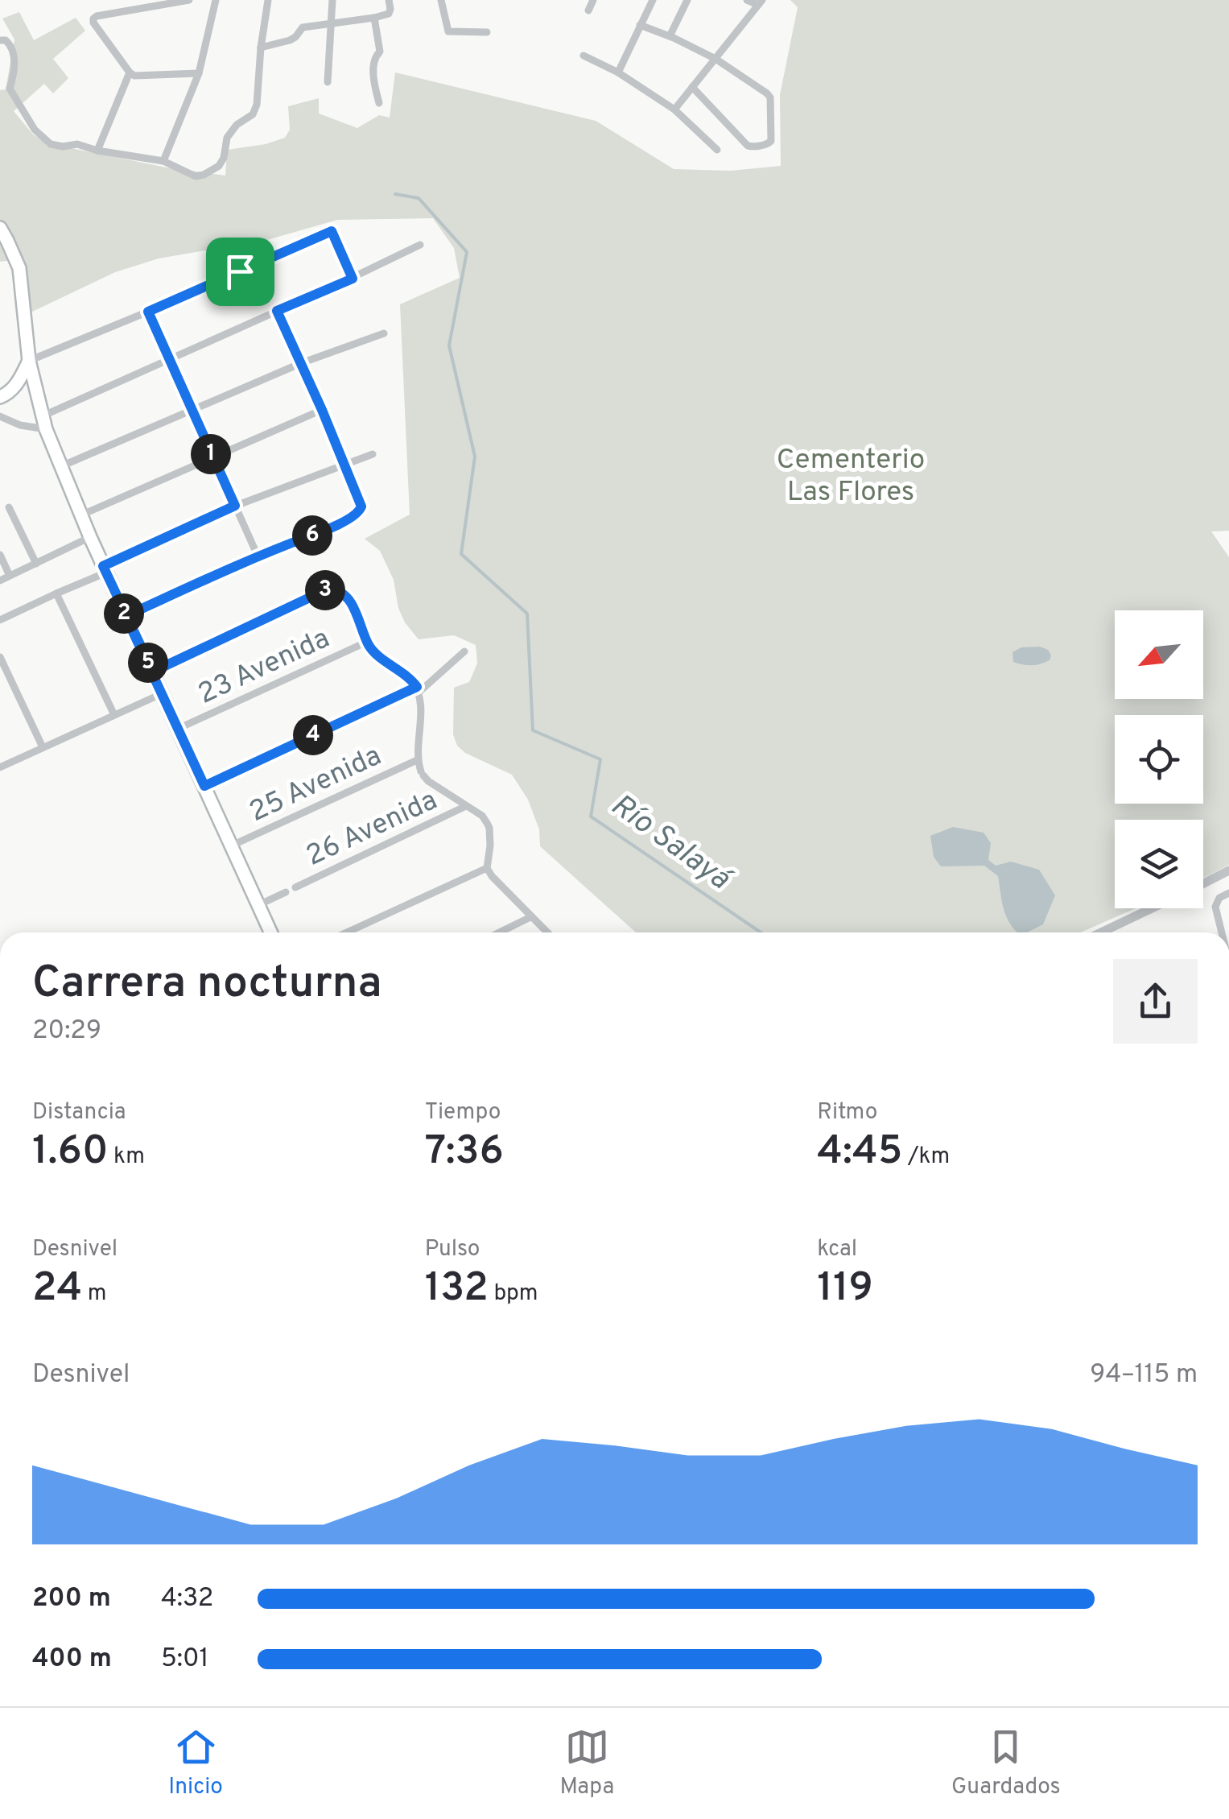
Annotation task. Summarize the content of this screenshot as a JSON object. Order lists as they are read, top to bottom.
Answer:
{
  "streets": {
    "street": ["23 Avenida", "25 Avenida", "26 Avenida"]
  },
  "water": ["Río Salayá"],
  "parks": ["Cementerio Las Flores"],
  "north": "bottom left",
  "page": {
    "pins": [
      "1",
      "6",
      "3",
      "2",
      "5",
      "4"
    ],
    "heading": ["Carrera nocturna", "20:29"],
    "stats": [
      ["Distancia", "1.60 km"],
      ["Tiempo", "7:36"],
      ["Ritmo", "4:45 /km"],
      ["Desnivel", "24 m"],
      ["Pulso", "132 bpm"],
      ["kcal", "119"]
    ],
    "chart": ["Desnivel", "94–115 m"],
    "list": [
      {
        "name": "200 m",
        "note": "4:32"
      },
      {
        "name": "400 m",
        "note": "5:01"
      }
    ],
    "tabs": ["Inicio", "Mapa", "Guardados"]
  }
}
